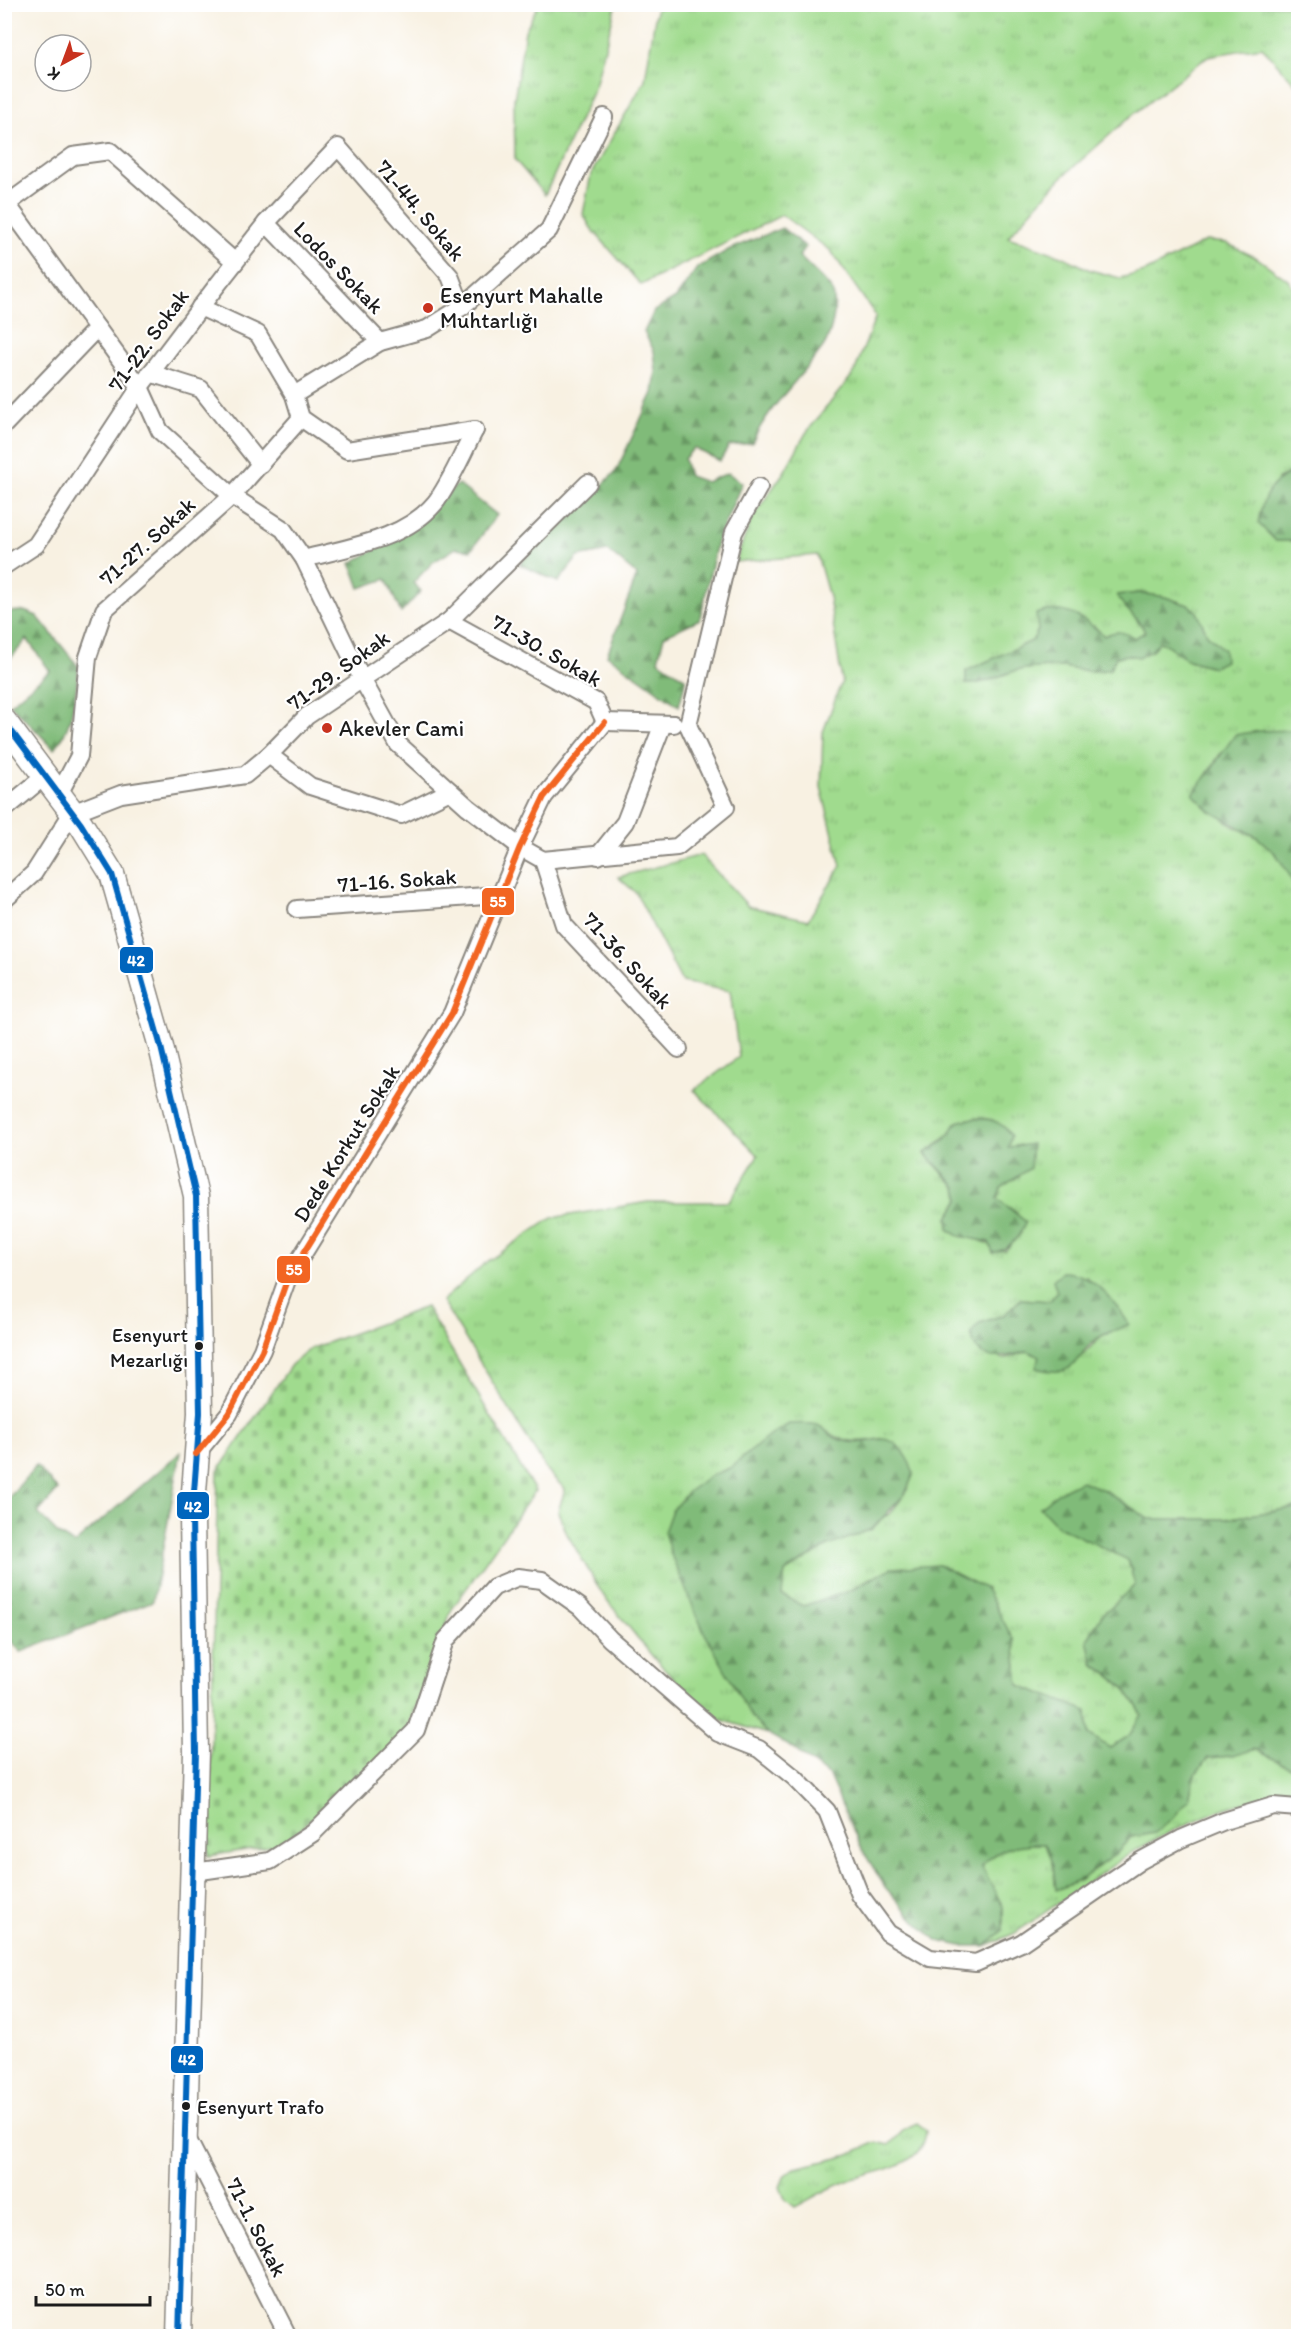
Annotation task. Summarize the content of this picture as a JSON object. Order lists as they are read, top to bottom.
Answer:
{
  "streets": {
    "street": [
      "71-44. Sokak",
      "Lodos Sokak",
      "71-22. Sokak",
      "71-27. Sokak",
      "71-30. Sokak",
      "71-29. Sokak",
      "71-16. Sokak",
      "71-36. Sokak",
      "Dede Korkut Sokak",
      "71-1. Sokak"
    ]
  },
  "crossings": [
    ["71-44. Sokak", "71-22. Sokak"],
    ["Lodos Sokak", "71-22. Sokak"],
    ["71-27. Sokak", "71-29. Sokak"],
    ["71-30. Sokak", "71-29. Sokak"],
    ["71-30. Sokak", "Dede Korkut Sokak"],
    ["71-16. Sokak", "Dede Korkut Sokak"]
  ],
  "places": [
    "Esenyurt Mahalle Muhtarlığı",
    "Akevler Cami",
    "Esenyurt Mezarlığı",
    "Esenyurt Trafo"
  ],
  "lines": ["transit line 42", "transit line 55"],
  "scale_bar": "50 m",
  "north": "bottom left"
}
